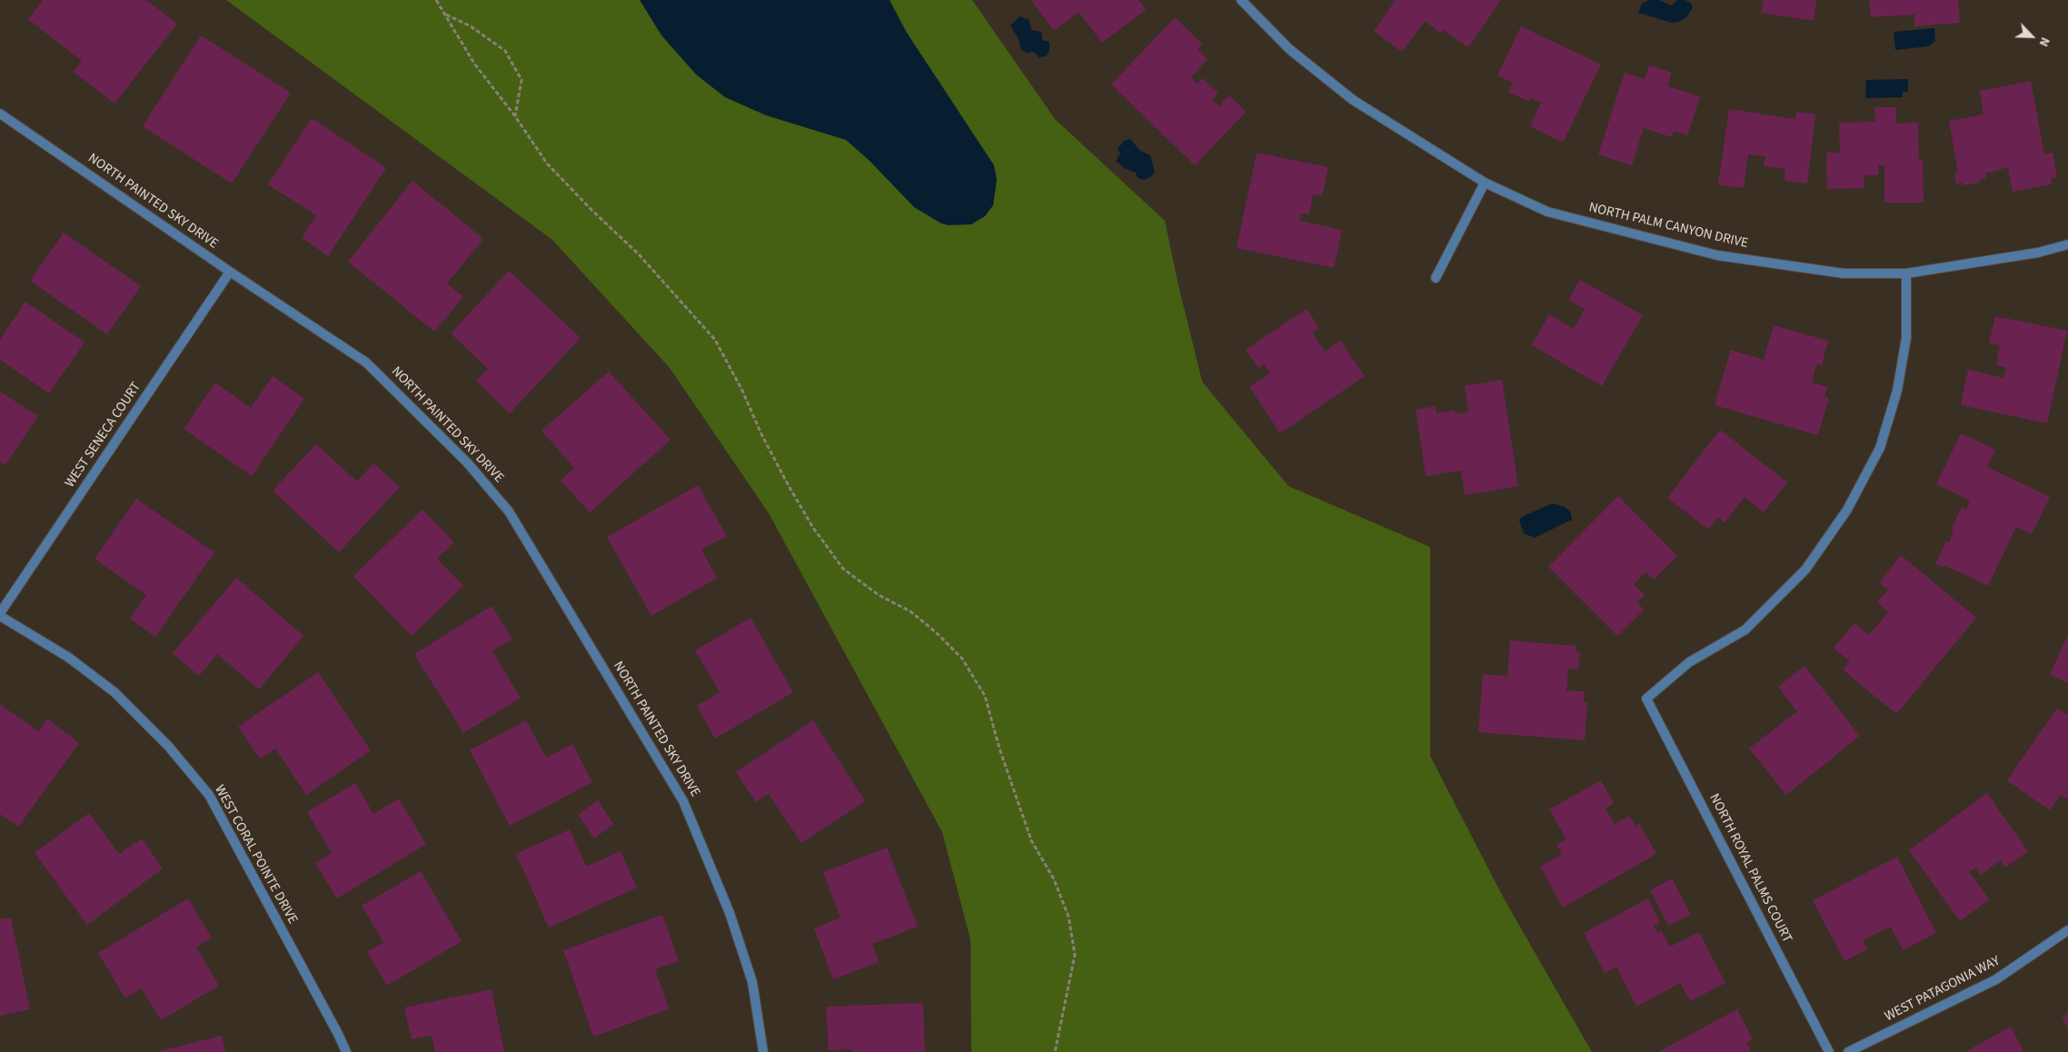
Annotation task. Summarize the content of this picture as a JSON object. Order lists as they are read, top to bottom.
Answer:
{
  "streets": {
    "street": [
      "NORTH PAINTED SKY DRIVE",
      "NORTH PALM CANYON DRIVE",
      "WEST SENECA COURT",
      "WEST CORAL POINTE DRIVE",
      "NORTH ROYAL PALMS COURT",
      "WEST PATAGONIA WAY"
    ]
  },
  "crossings": [
    ["NORTH PAINTED SKY DRIVE", "WEST SENECA COURT"],
    ["NORTH PALM CANYON DRIVE", "NORTH ROYAL PALMS COURT"],
    ["WEST SENECA COURT", "WEST CORAL POINTE DRIVE"]
  ],
  "north": "bottom right"
}
